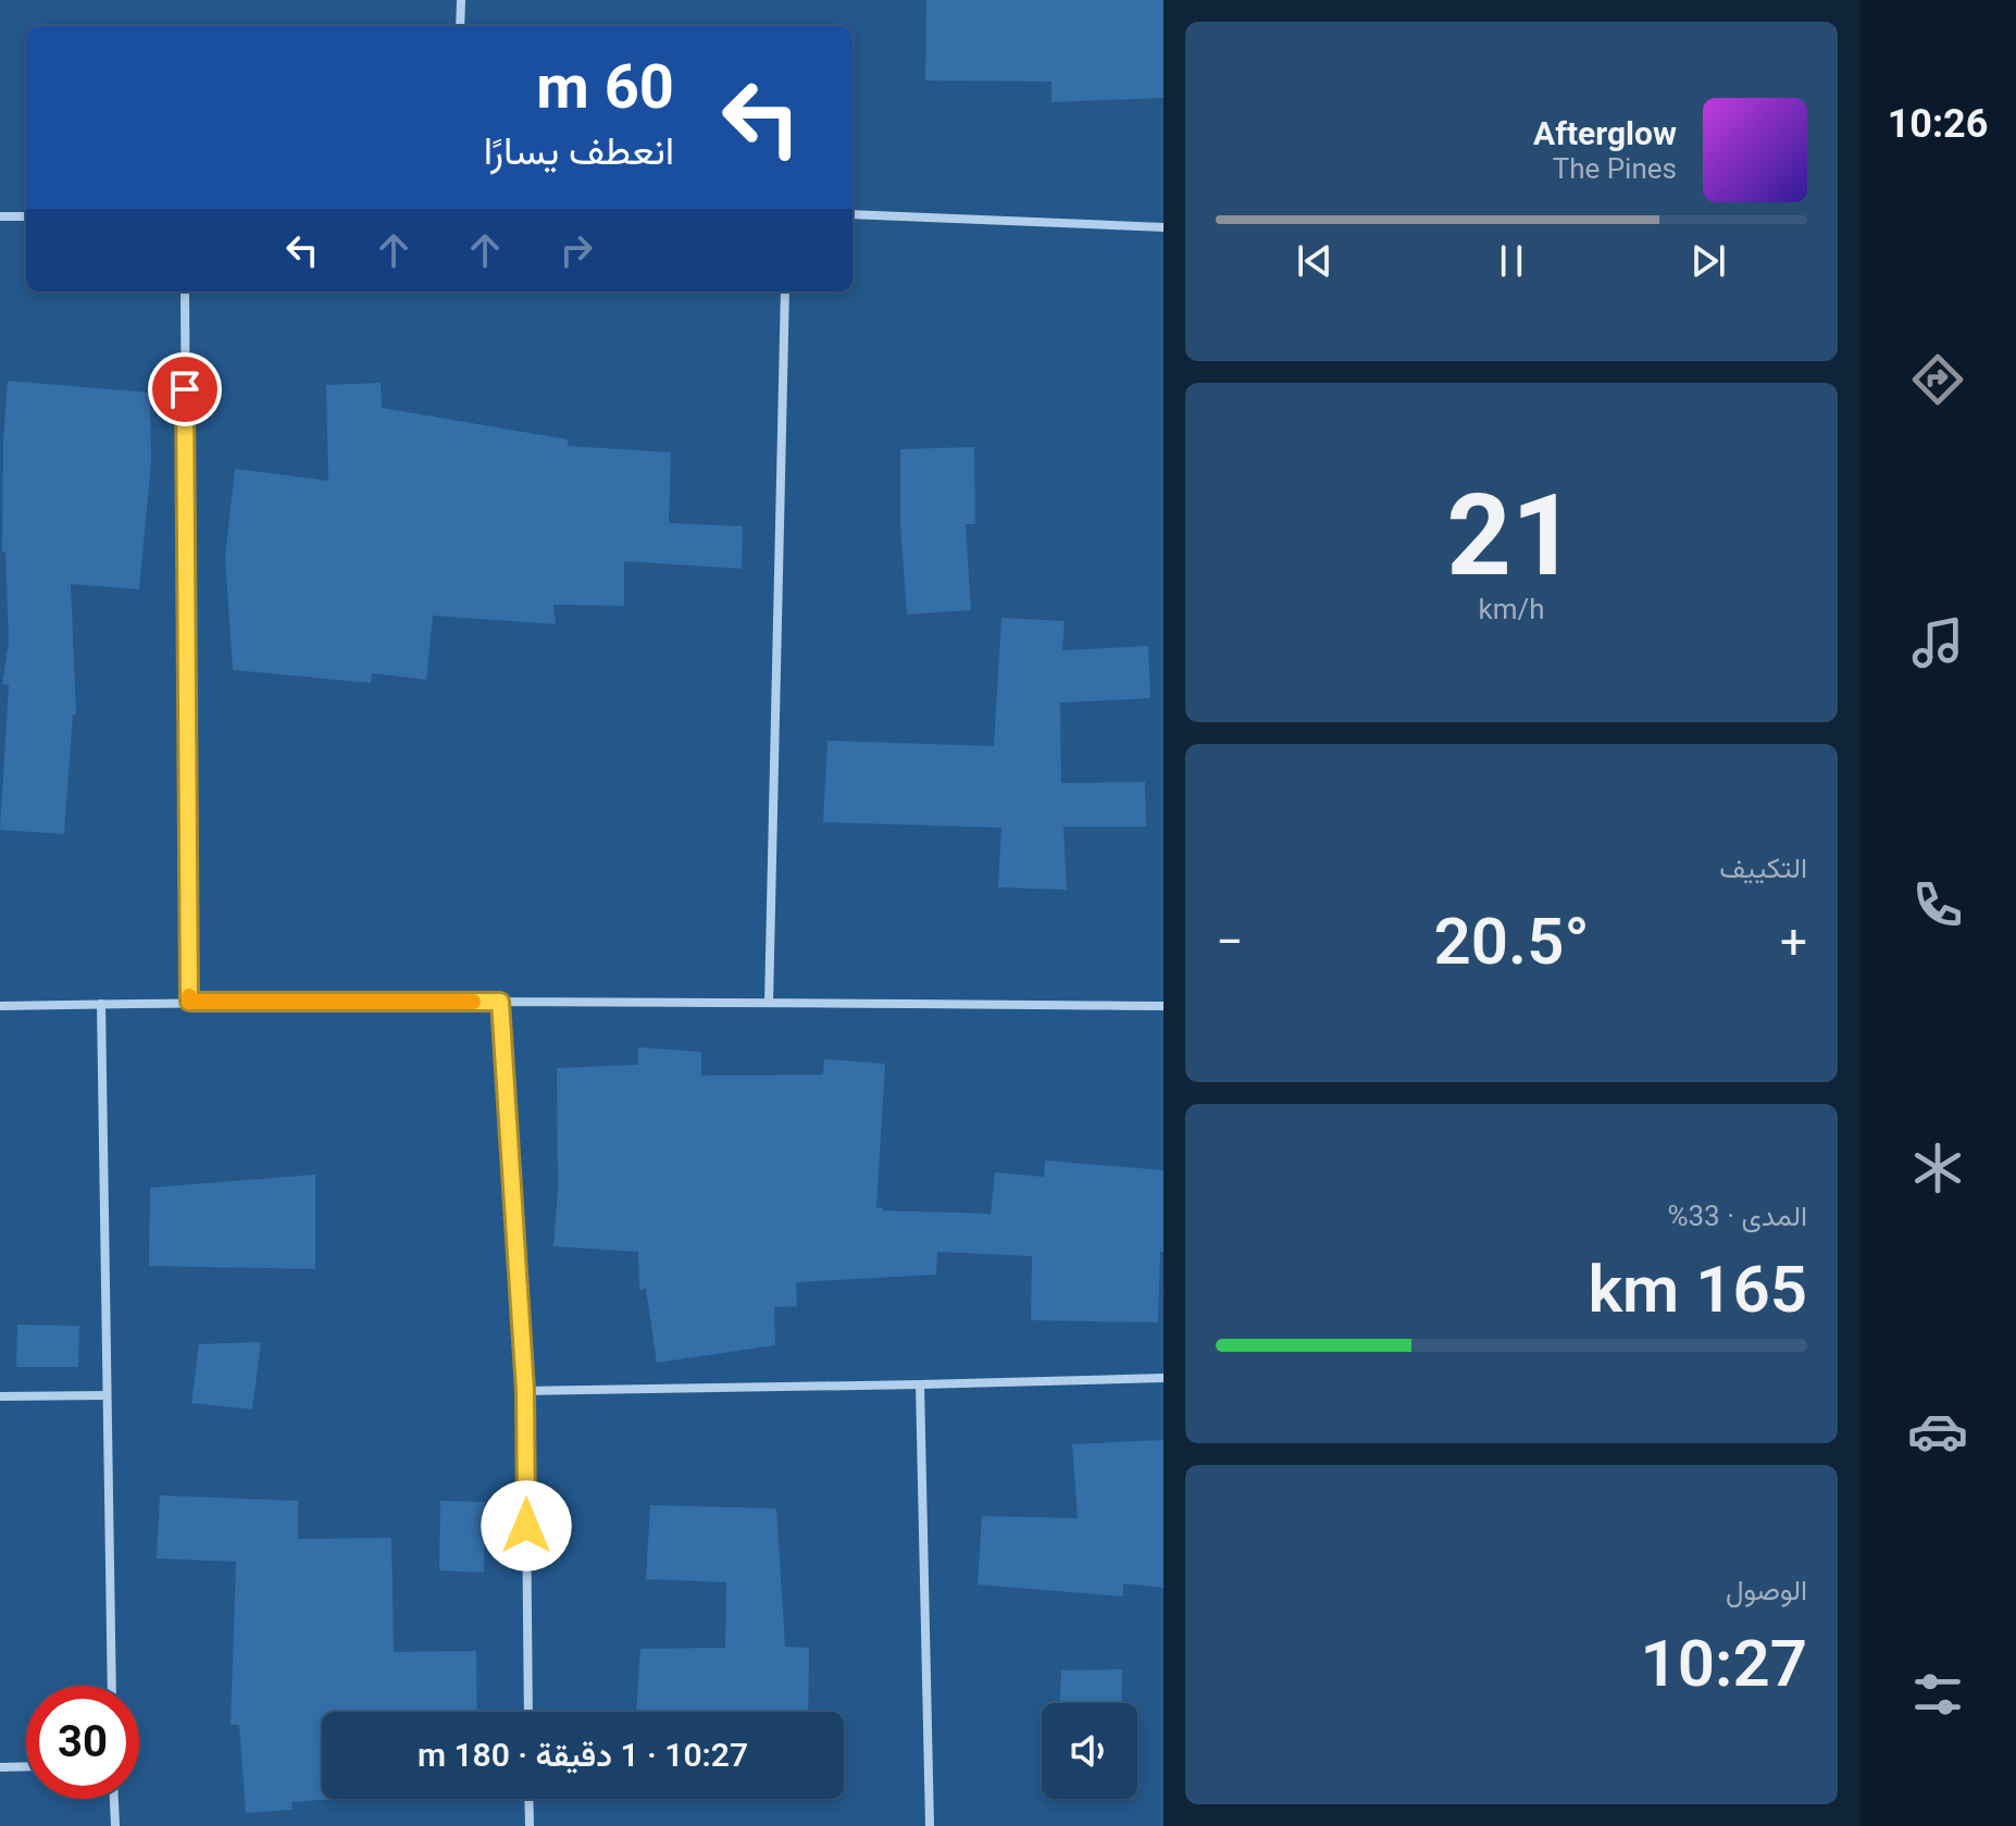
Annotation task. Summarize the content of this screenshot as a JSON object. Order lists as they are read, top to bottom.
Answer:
{
  "page": {
    "tabs": "10:26",
    "turn": ["60 m", "انعطف يسارًا"],
    "song": ["Afterglow", "The Pines"],
    "tile": [
      ["21", "km/h"],
      "التكييف",
      ["المدى · 33%", "165 km"],
      ["الوصول", "10:27"]
    ],
    "heat": ["−", "20.5°", "+"],
    "limit": "30",
    "trip": "10:27 · 1 دقيقة · 180 m"
  }
}
